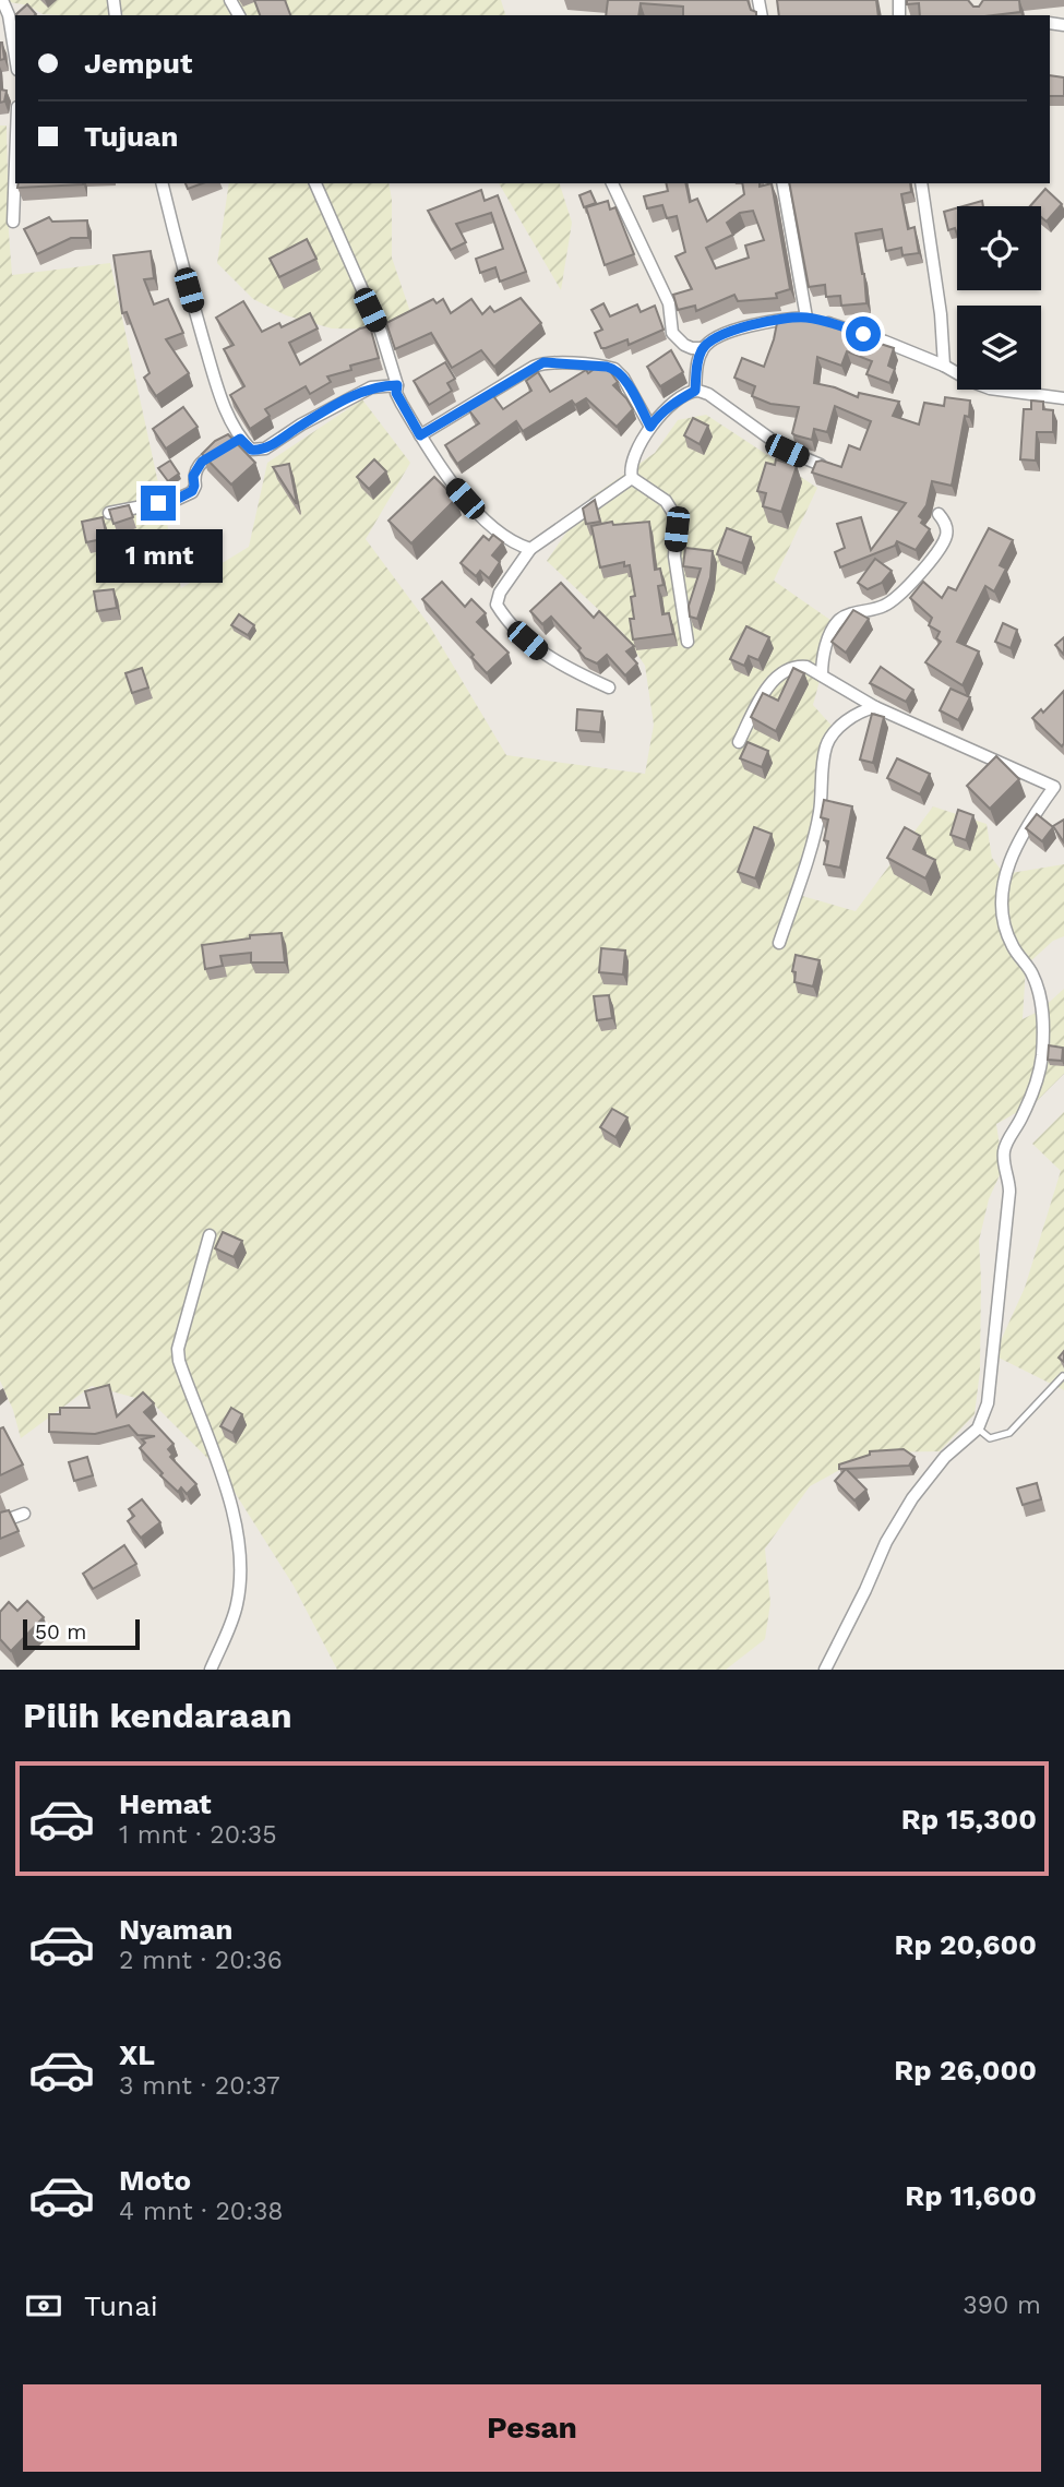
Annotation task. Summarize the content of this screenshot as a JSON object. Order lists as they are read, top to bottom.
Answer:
{
  "scale_bar": "50 m",
  "page": {
    "banner": ["Jemput", "Tujuan"],
    "bubble": "1 mnt",
    "scale": "50 m",
    "heading": "Pilih kendaraan",
    "list": [
      {
        "name": "Hemat",
        "note": "1 mnt · 20:35",
        "value": "Rp 15,300"
      },
      {
        "name": "Nyaman",
        "note": "2 mnt · 20:36",
        "value": "Rp 20,600"
      },
      {
        "name": "XL",
        "note": "3 mnt · 20:37",
        "value": "Rp 26,000"
      },
      {
        "name": "Moto",
        "note": "4 mnt · 20:38",
        "value": "Rp 11,600"
      }
    ],
    "pay": ["Tunai", "390 m"],
    "buttons": "Pesan"
  }
}
